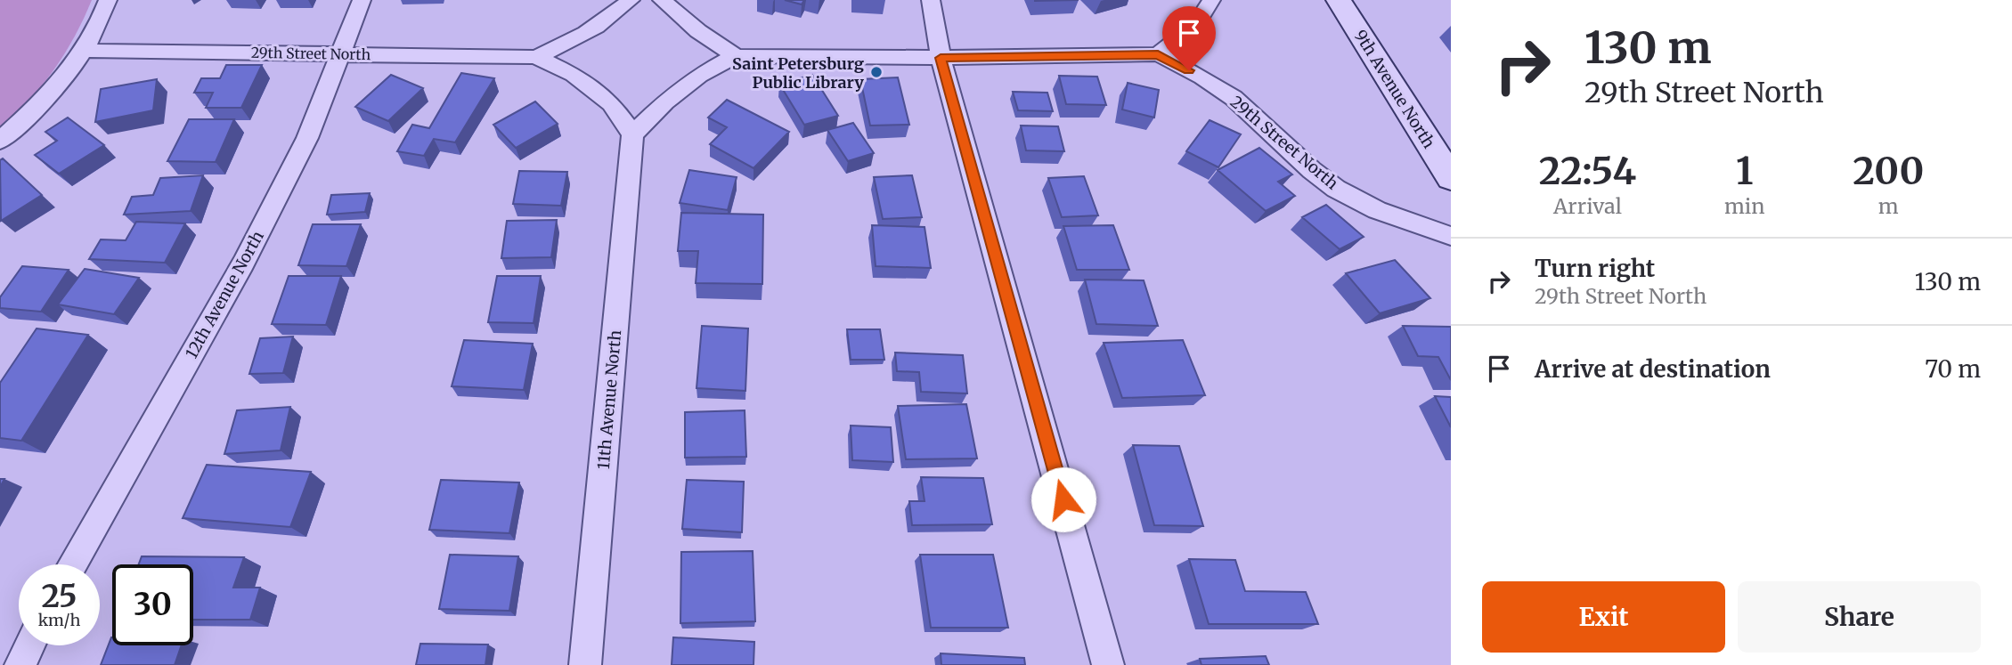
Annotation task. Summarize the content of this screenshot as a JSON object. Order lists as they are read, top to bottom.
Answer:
{
  "streets": {
    "street": [
      "29th Street North",
      "9th Avenue North",
      "12th Avenue North",
      "11th Avenue North"
    ]
  },
  "crossings": [
    ["29th Street North", "12th Avenue North"],
    ["29th Street North", "11th Avenue North"]
  ],
  "places": ["Saint Petersburg Public Library"],
  "page": {
    "turn": ["130 m", "29th Street North"],
    "eta": [
      "22:54",
      "Arrival",
      "1",
      "min",
      "200",
      "m"
    ],
    "list": [
      {
        "name": "Turn right",
        "note": "29th Street North",
        "value": "130 m"
      },
      {
        "name": "Arrive at destination",
        "value": "70 m"
      }
    ],
    "speed": "25 km/h",
    "limit": "30",
    "buttons": ["Exit", "Share"]
  }
}
